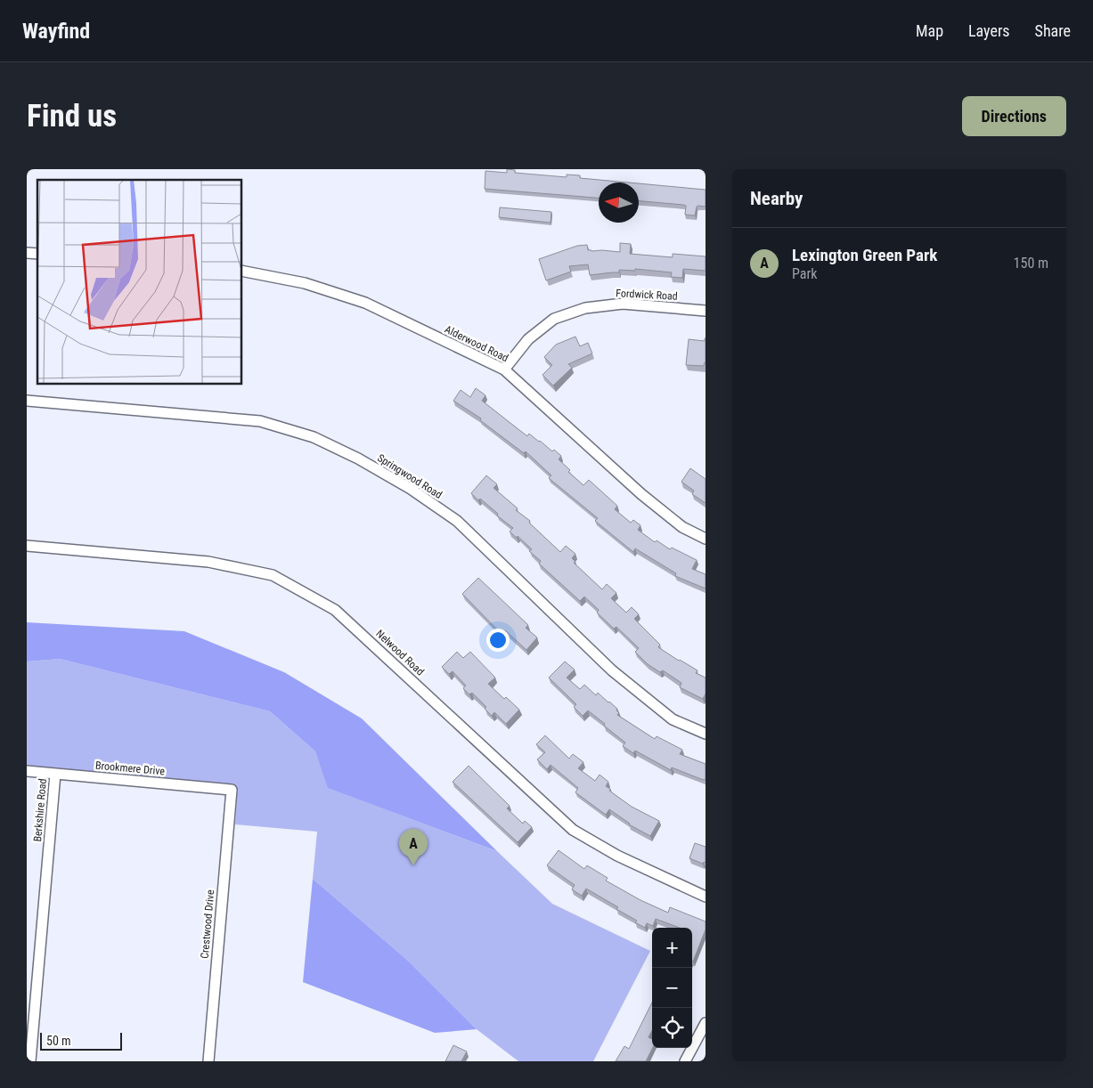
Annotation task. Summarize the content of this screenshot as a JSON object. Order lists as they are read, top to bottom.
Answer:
{
  "streets": {
    "street": [
      "Fordwick Road",
      "Alderwood Road",
      "Springwood Road",
      "Nelwood Road",
      "Brookmere Drive",
      "Berkshire Road",
      "Crestwood Drive"
    ]
  },
  "crossings": [
    ["Fordwick Road", "Alderwood Road"],
    ["Brookmere Drive", "Berkshire Road"],
    ["Brookmere Drive", "Crestwood Drive"]
  ],
  "scale_bar": "50 m",
  "north": "left",
  "page": {
    "header": "Wayfind",
    "nav": ["Map", "Layers", "Share"],
    "buttons": "Directions",
    "title": "Find us",
    "heading": "Nearby",
    "list": [
      {
        "mark": "A",
        "name": "Lexington Green Park",
        "note": "Park",
        "value": "150 m"
      }
    ],
    "pins": "A",
    "map_buttons": ["+", "−"],
    "scale": "50 m"
  }
}
